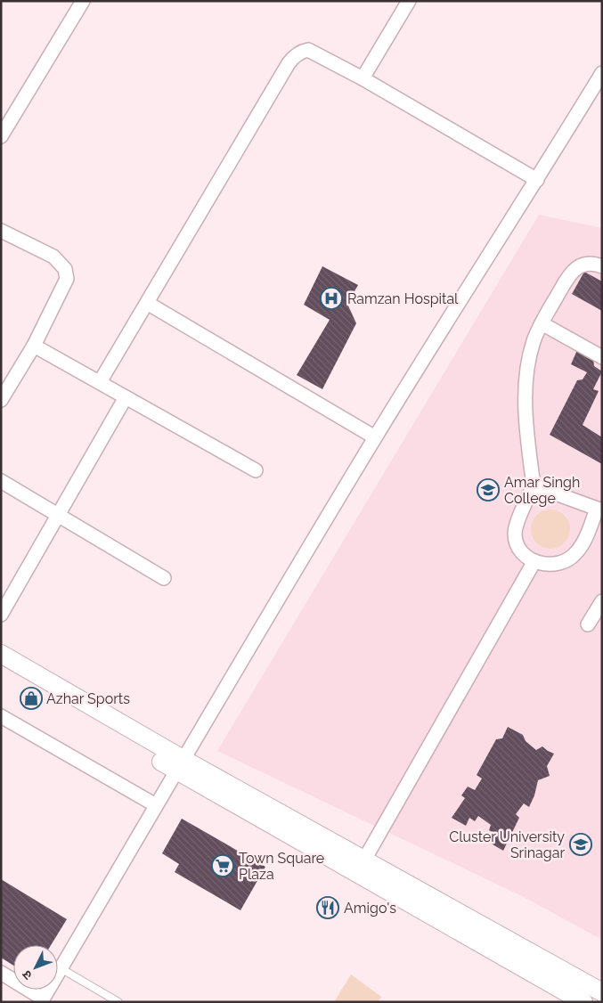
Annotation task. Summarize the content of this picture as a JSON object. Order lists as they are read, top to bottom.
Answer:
{
  "places": {
    "hospital": ["Ramzan Hospital"],
    "school or university": ["Amar Singh College", "Cluster University Srinagar"],
    "shop": ["Azhar Sports"],
    "supermarket": ["Town Square Plaza"],
    "restaurant": ["Amigo's"]
  },
  "north": "bottom left"
}
